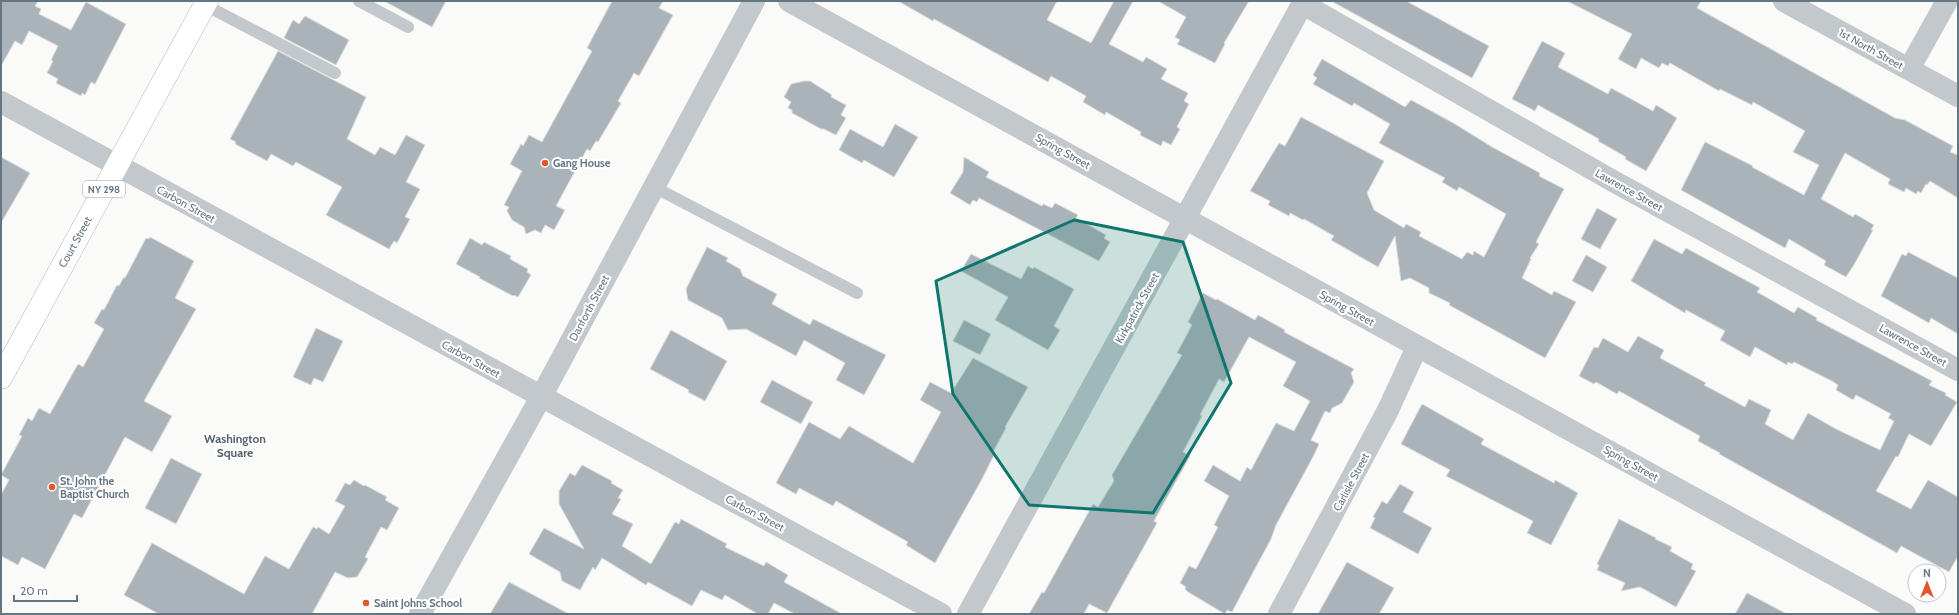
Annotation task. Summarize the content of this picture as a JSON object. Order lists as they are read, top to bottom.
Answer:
{
  "streets": {
    "main road": ["NY 298", "Court Street"],
    "street": [
      "1st North Street",
      "Spring Street",
      "Lawrence Street",
      "Carbon Street",
      "Danforth Street",
      "Kirkpatrick Street",
      "Carlisle Street"
    ]
  },
  "crossings": [
    ["Spring Street", "Kirkpatrick Street"],
    ["Spring Street", "Carlisle Street"],
    ["Lawrence Street", "Kirkpatrick Street"],
    ["Carbon Street", "Court Street"],
    ["Carbon Street", "Danforth Street"]
  ],
  "districts": ["Washington Square"],
  "places": ["Gang House", "St. John the Baptist Church", "Saint Johns School"],
  "scale_bar": "20 m",
  "north": "top"
}
